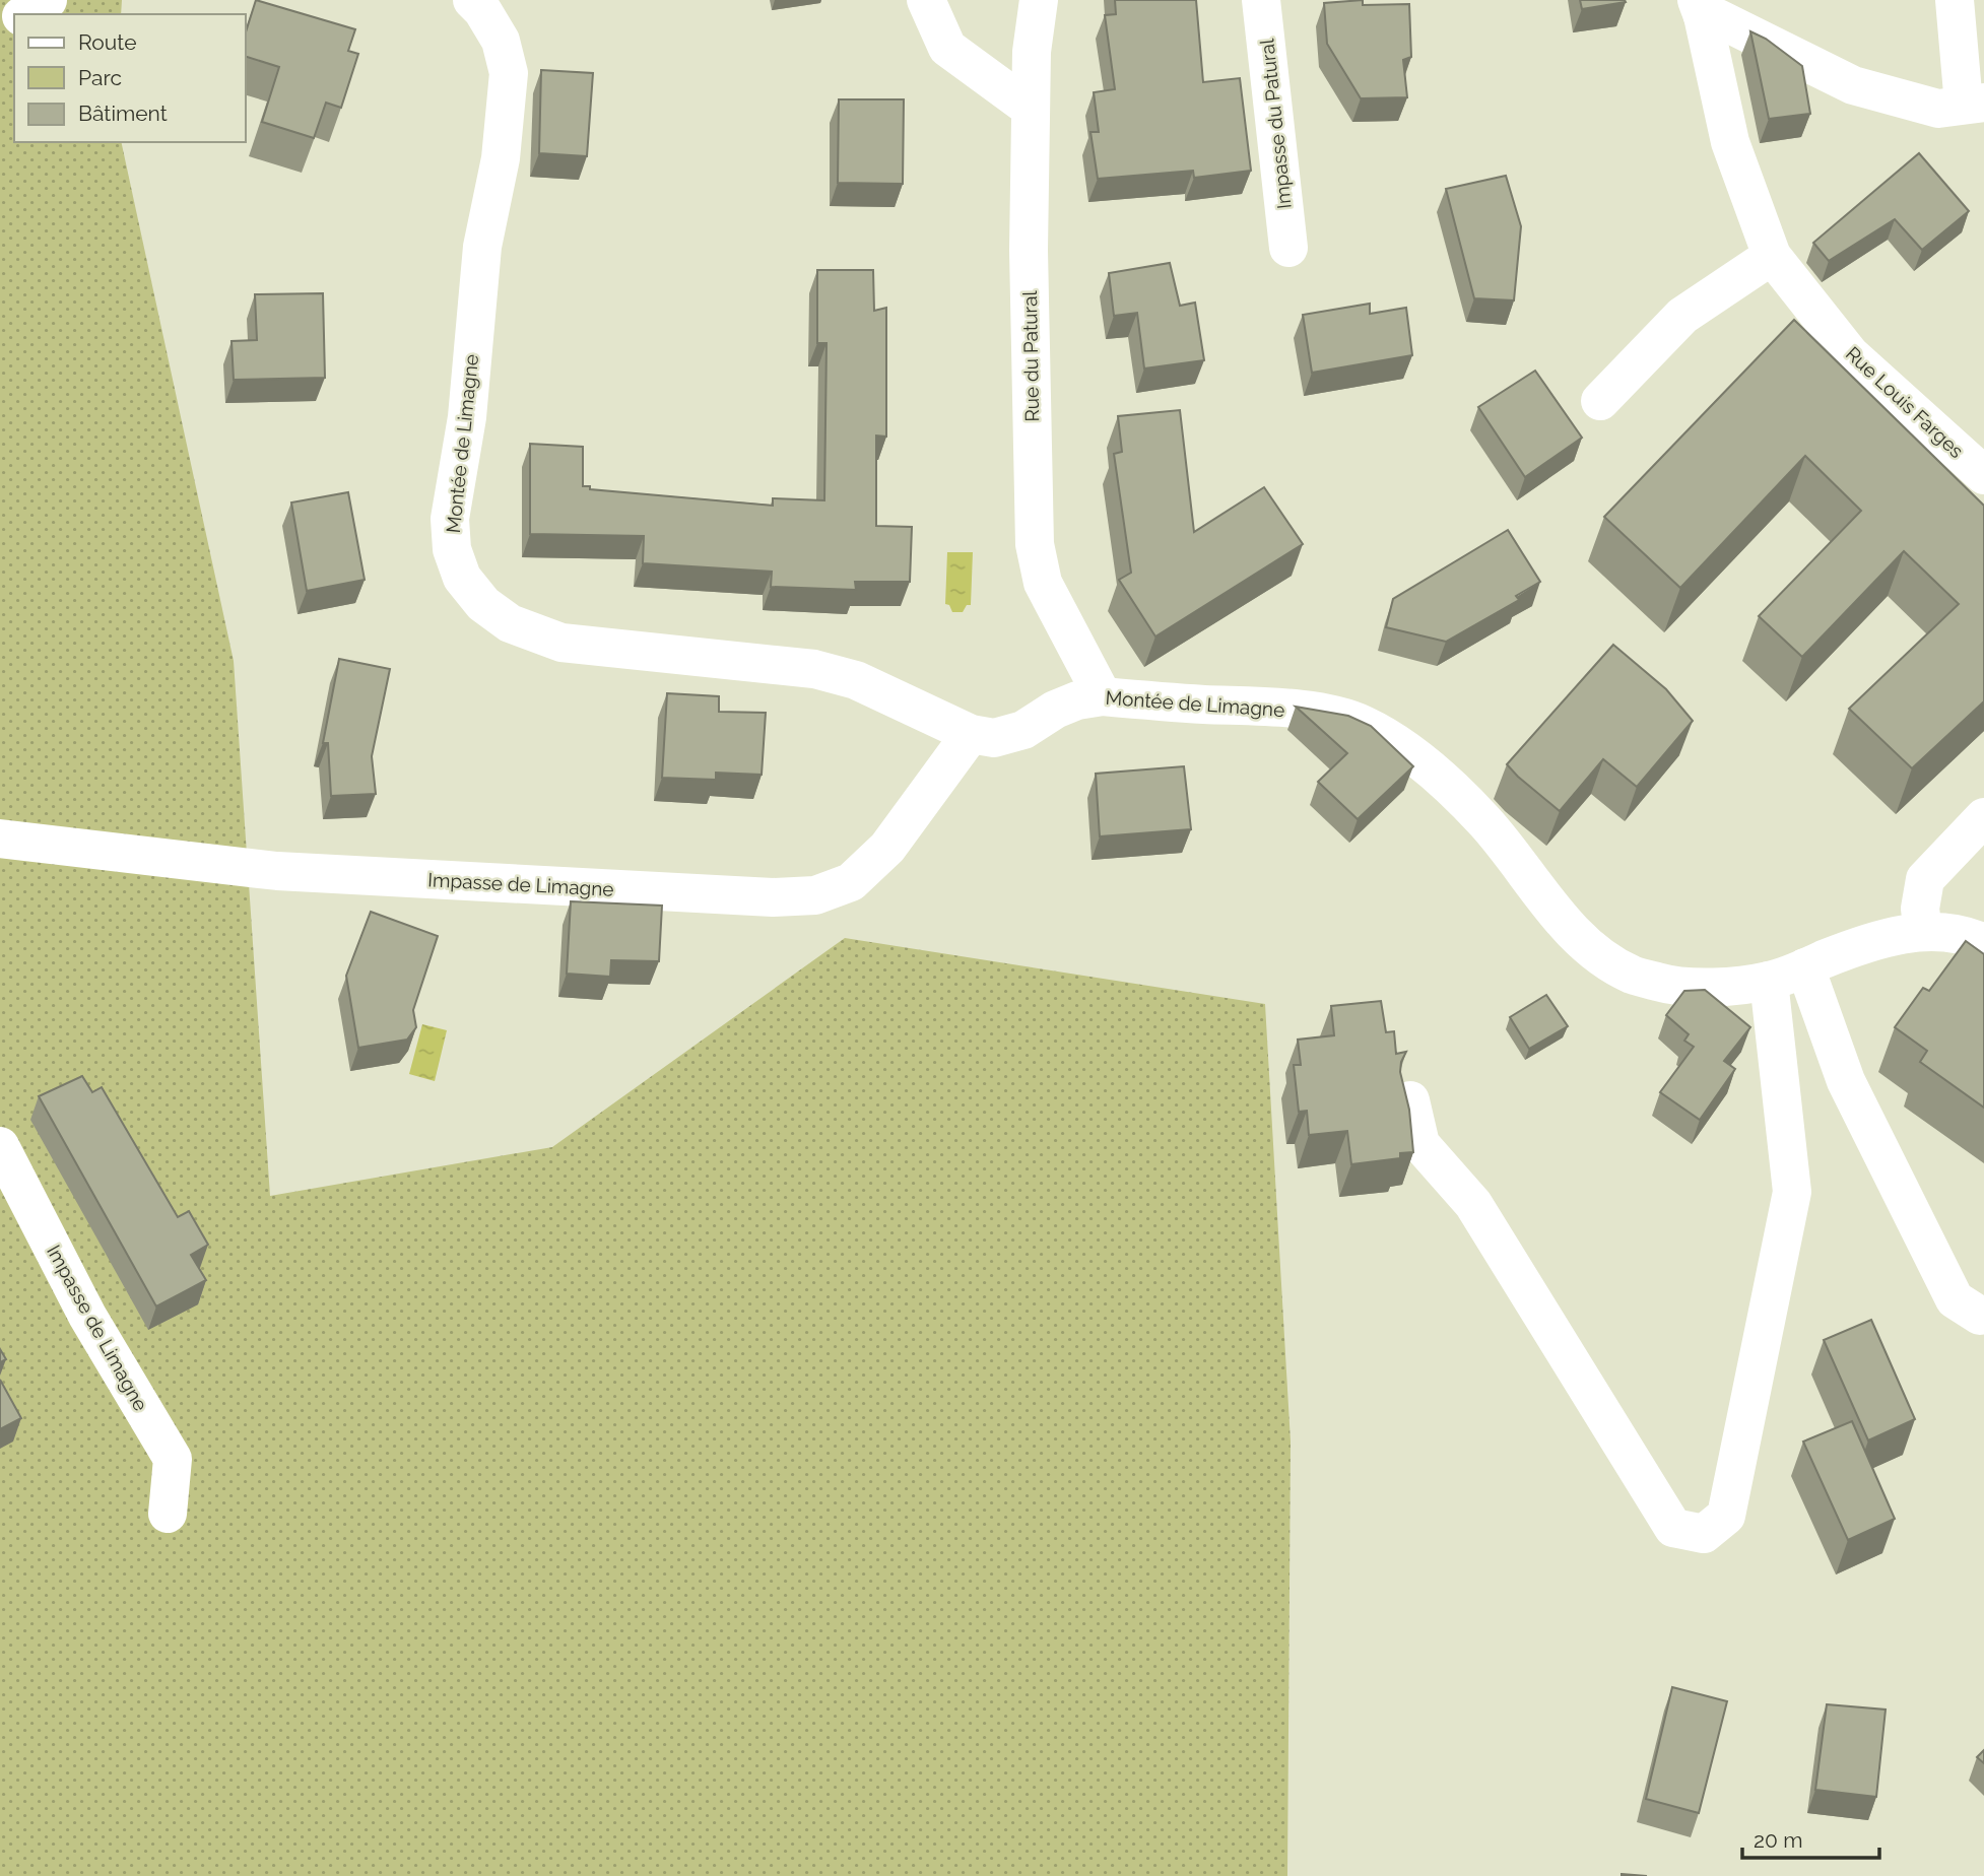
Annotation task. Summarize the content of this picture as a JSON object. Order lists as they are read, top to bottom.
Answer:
{
  "streets": {
    "street": [
      "Impasse du Patural",
      "Rue du Patural",
      "Rue Louis Farges",
      "Montée de Limagne",
      "Impasse de Limagne"
    ]
  },
  "crossings": [
    ["Rue du Patural", "Montée de Limagne"],
    ["Montée de Limagne", "Impasse de Limagne"]
  ],
  "legend": ["Route", "Parc", "Bâtiment"],
  "scale_bar": "20 m"
}
